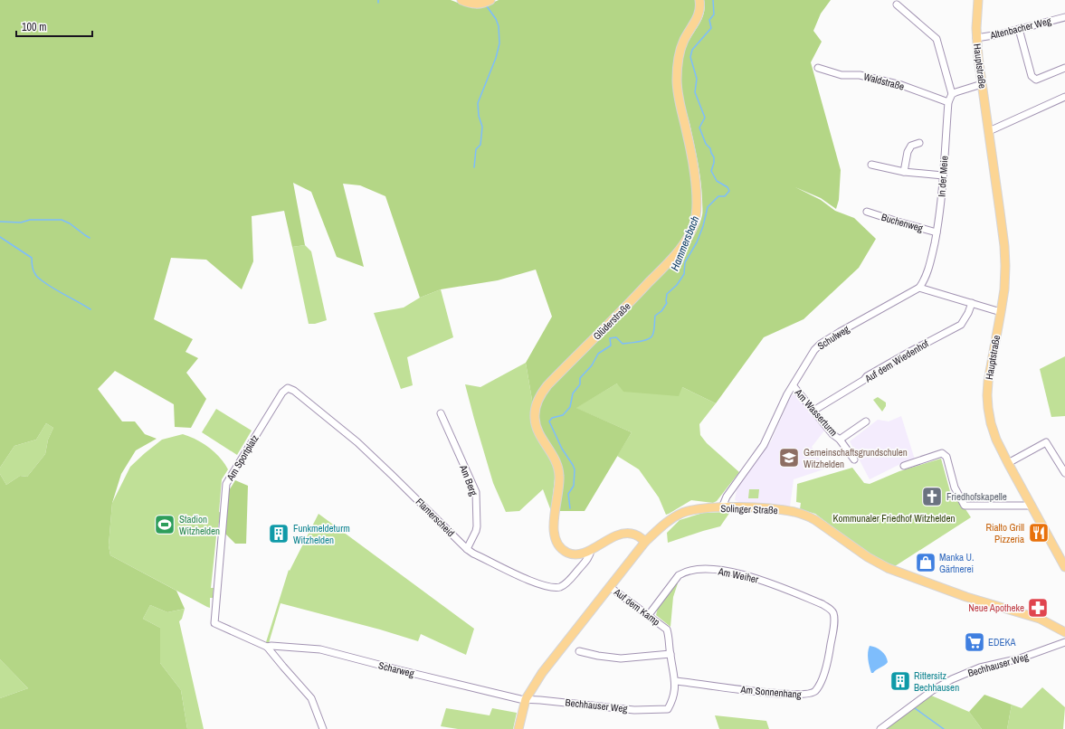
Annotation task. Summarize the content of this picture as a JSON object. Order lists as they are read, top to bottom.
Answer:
{
  "streets": {
    "main road": ["Hauptstraße", "Glüderstraße", "Solinger Straße"],
    "street": [
      "Altenbacher Weg",
      "Waldstraße",
      "In der Meie",
      "Buchenweg",
      "Schulweg",
      "Auf dem Wiedenhof",
      "Am Wasserturm",
      "Am Sportplatz",
      "Am Berg",
      "Flamerscheid",
      "Am Weiher",
      "Auf dem Kamp",
      "Bechhauser Weg",
      "Scharweg",
      "Am Sonnenhang"
    ]
  },
  "crossings": [
    ["Altenbacher Weg", "Hauptstraße"],
    ["Waldstraße", "In der Meie"],
    ["In der Meie", "Buchenweg"],
    ["In der Meie", "Schulweg"],
    ["Glüderstraße", "Solinger Straße"],
    ["Glüderstraße", "Flamerscheid"],
    ["Schulweg", "Am Wasserturm"],
    ["Schulweg", "Solinger Straße"],
    ["Auf dem Wiedenhof", "Am Wasserturm"],
    ["Am Sportplatz", "Flamerscheid"],
    ["Am Sportplatz", "Scharweg"],
    ["Am Berg", "Flamerscheid"],
    ["Solinger Straße", "Auf dem Kamp"],
    ["Solinger Straße", "Bechhauser Weg"],
    ["Solinger Straße", "Scharweg"],
    ["Am Weiher", "Auf dem Kamp"],
    ["Am Weiher", "Am Sonnenhang"],
    ["Auf dem Kamp", "Bechhauser Weg"],
    ["Auf dem Kamp", "Am Sonnenhang"],
    ["Bechhauser Weg", "Scharweg"]
  ],
  "water": ["Hammersbach"],
  "parks": ["Kommunaler Friedhof Witzhelden"],
  "places": {
    "school or university": ["Gemeinschaftsgrundschulen Witzhelden"],
    "church": ["Friedhofskapelle"],
    "sports": ["Stadion Witzhelden"],
    "restaurant": ["Rialto Grill Pizzeria"],
    "building": ["Funkmeldeturm Witzhelden", "Rittersitz Bechhausen"],
    "shop": ["Manka U. Gärtnerei"],
    "pharmacy": ["Neue Apotheke"],
    "supermarket": ["EDEKA"]
  },
  "scale_bar": "100 m"
}
